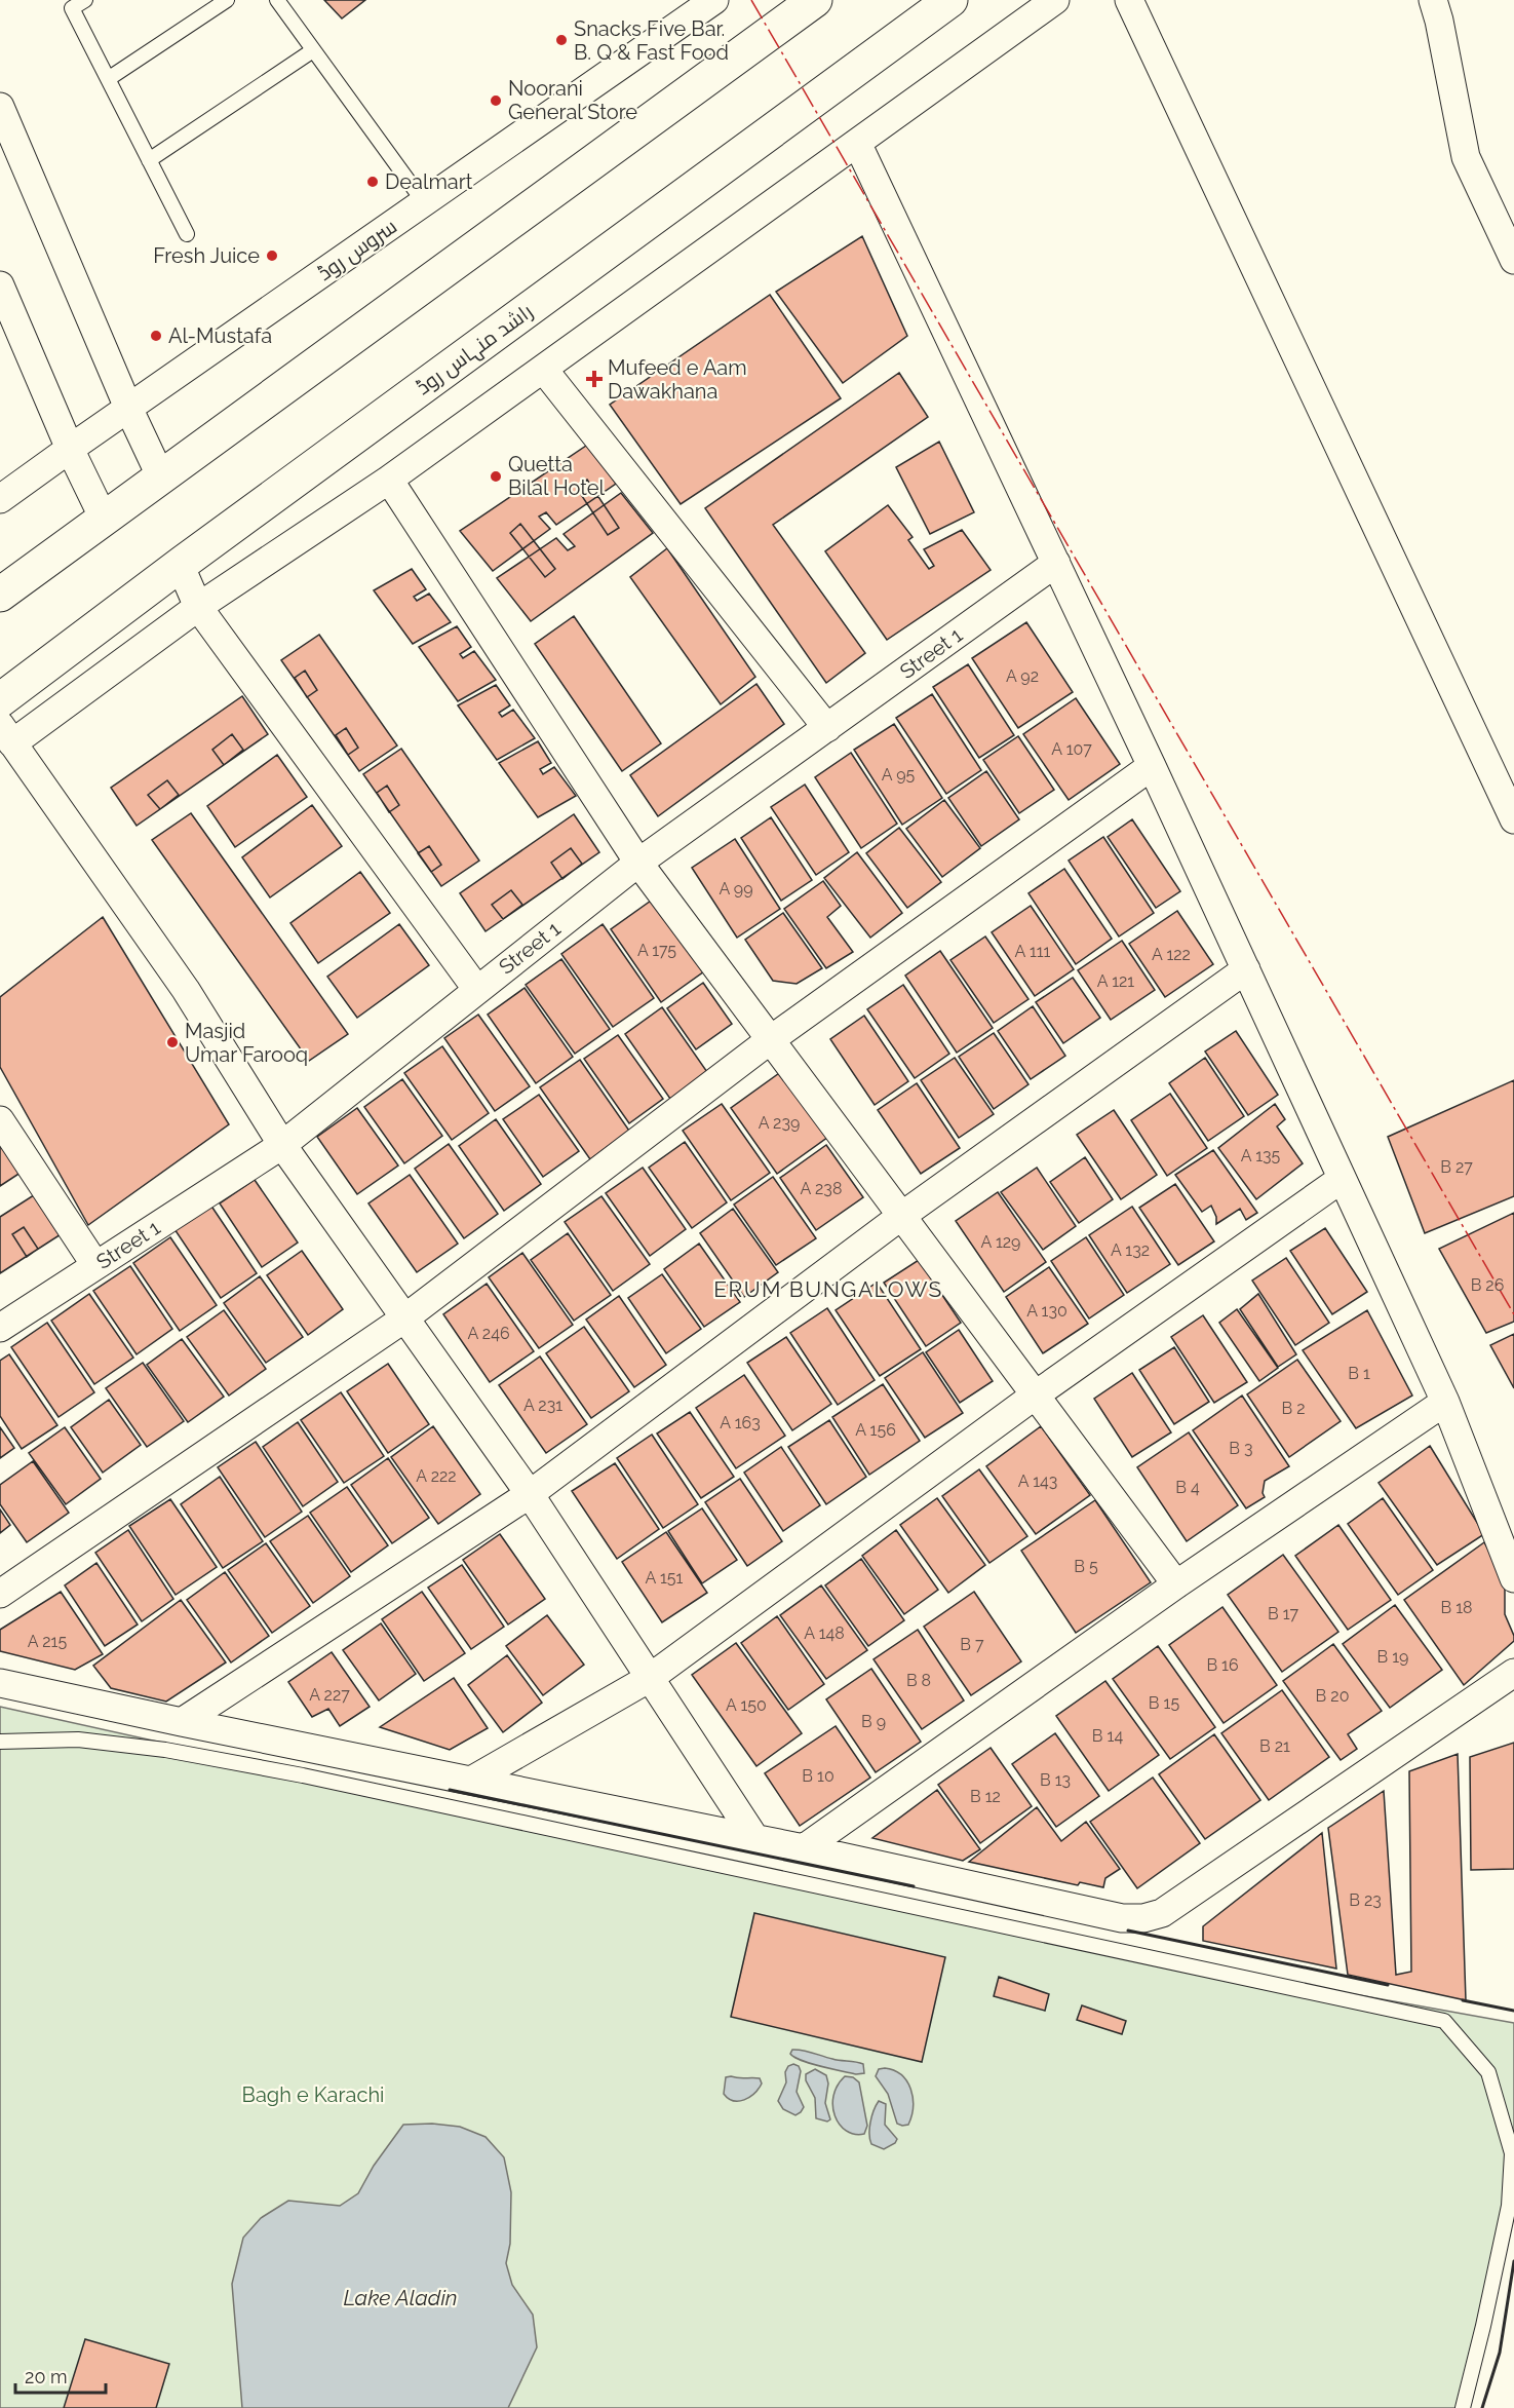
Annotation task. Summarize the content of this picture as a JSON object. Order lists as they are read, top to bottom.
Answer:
{
  "streets": {
    "main road": ["راشد منہاس روڈ"],
    "street": ["سروس روڈ", "Street 1"]
  },
  "districts": ["ERUM BUNGALOWS"],
  "water": ["Lake Aladin"],
  "parks": ["Bagh e Karachi"],
  "places": {
    "other": [
      "Snacks Five Bar. B. Q & Fast Food",
      "Noorani General Store",
      "Dealmart",
      "Fresh Juice",
      "Al-Mustafa",
      "Quetta Bilal Hotel",
      "Masjid Umar Farooq"
    ],
    "health": ["Mufeed e Aam Dawakhana"]
  },
  "house_numbers": [
    "A 92",
    "A 107",
    "A 95",
    "A 99",
    "A 175",
    "A 111",
    "A 122",
    "A 121",
    "A 239",
    "A 135",
    "B 27",
    "A 238",
    "A 129",
    "A 132",
    "B 26",
    "A 130",
    "A 246",
    "B 1",
    "A 231",
    "B 2",
    "A 163",
    "A 156",
    "B 3",
    "A 222",
    "A 143",
    "B 4",
    "B 5",
    "A 151",
    "B 18",
    "B 17",
    "A 148",
    "A 215",
    "B 7",
    "B 19",
    "B 16",
    "B 8",
    "A 227",
    "B 20",
    "B 15",
    "A 150",
    "B 9",
    "B 14",
    "B 21",
    "B 10",
    "B 13",
    "B 12",
    "B 23"
  ],
  "scale_bar": "20 m"
}
